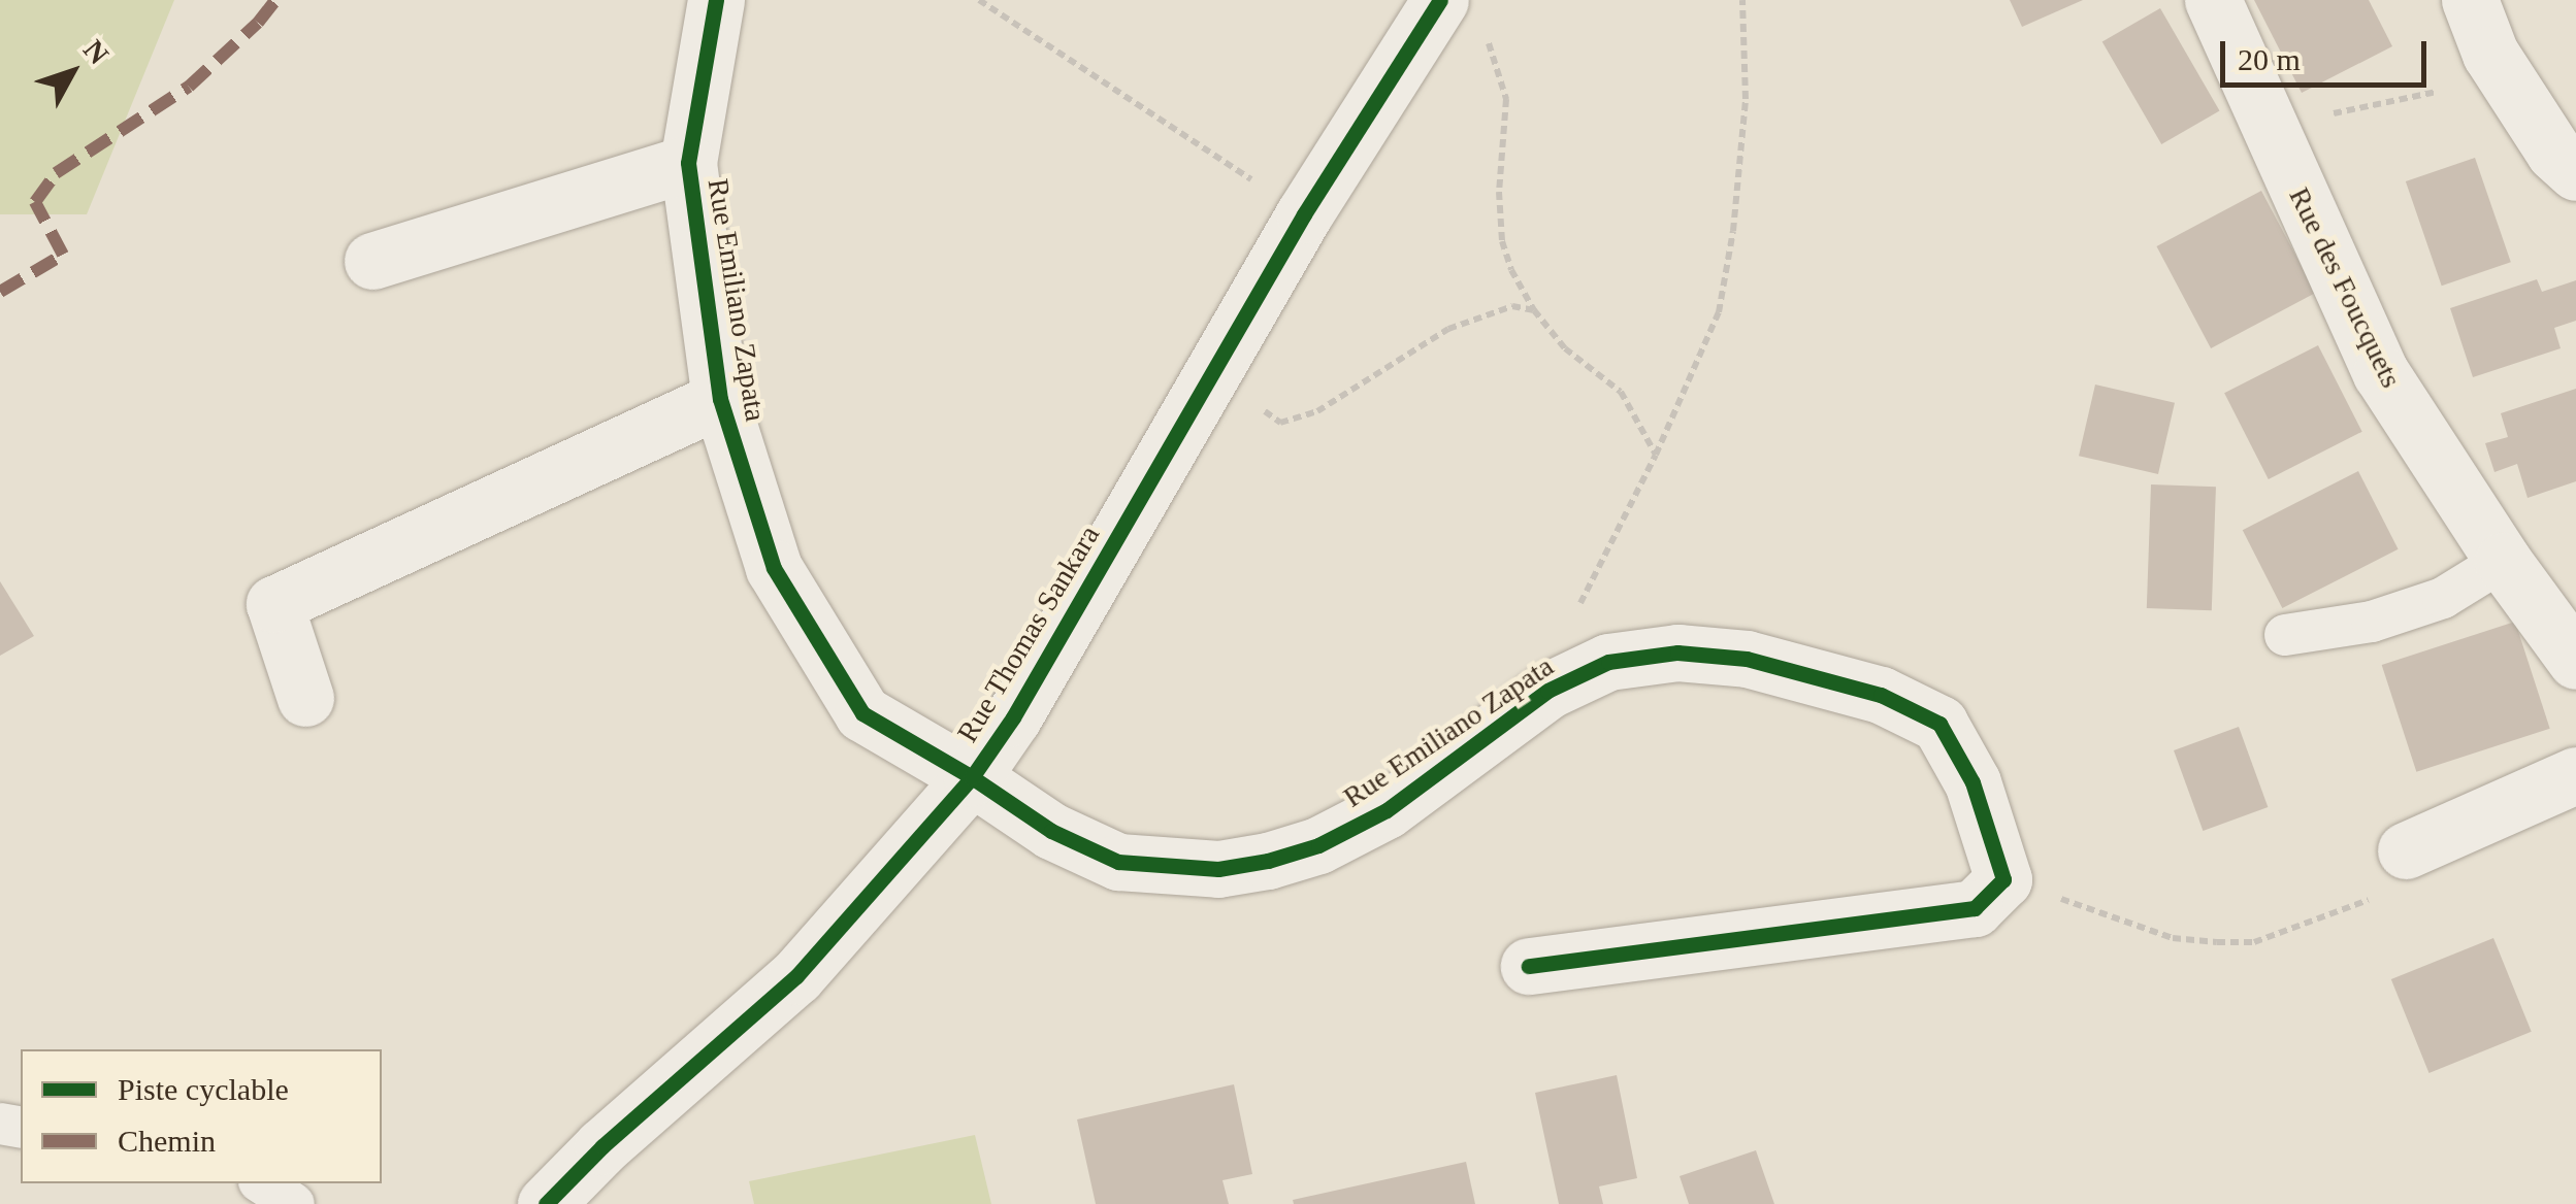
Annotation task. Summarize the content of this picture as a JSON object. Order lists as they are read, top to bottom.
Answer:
{
  "streets": {
    "street": ["Rue des Foucquets", "Rue Emiliano Zapata", "Rue Thomas Sankara"]
  },
  "crossings": [
    ["Rue Emiliano Zapata", "Rue Thomas Sankara"]
  ],
  "legend": ["Piste cyclable", "Chemin"],
  "scale_bar": "20 m",
  "north": "top right"
}
